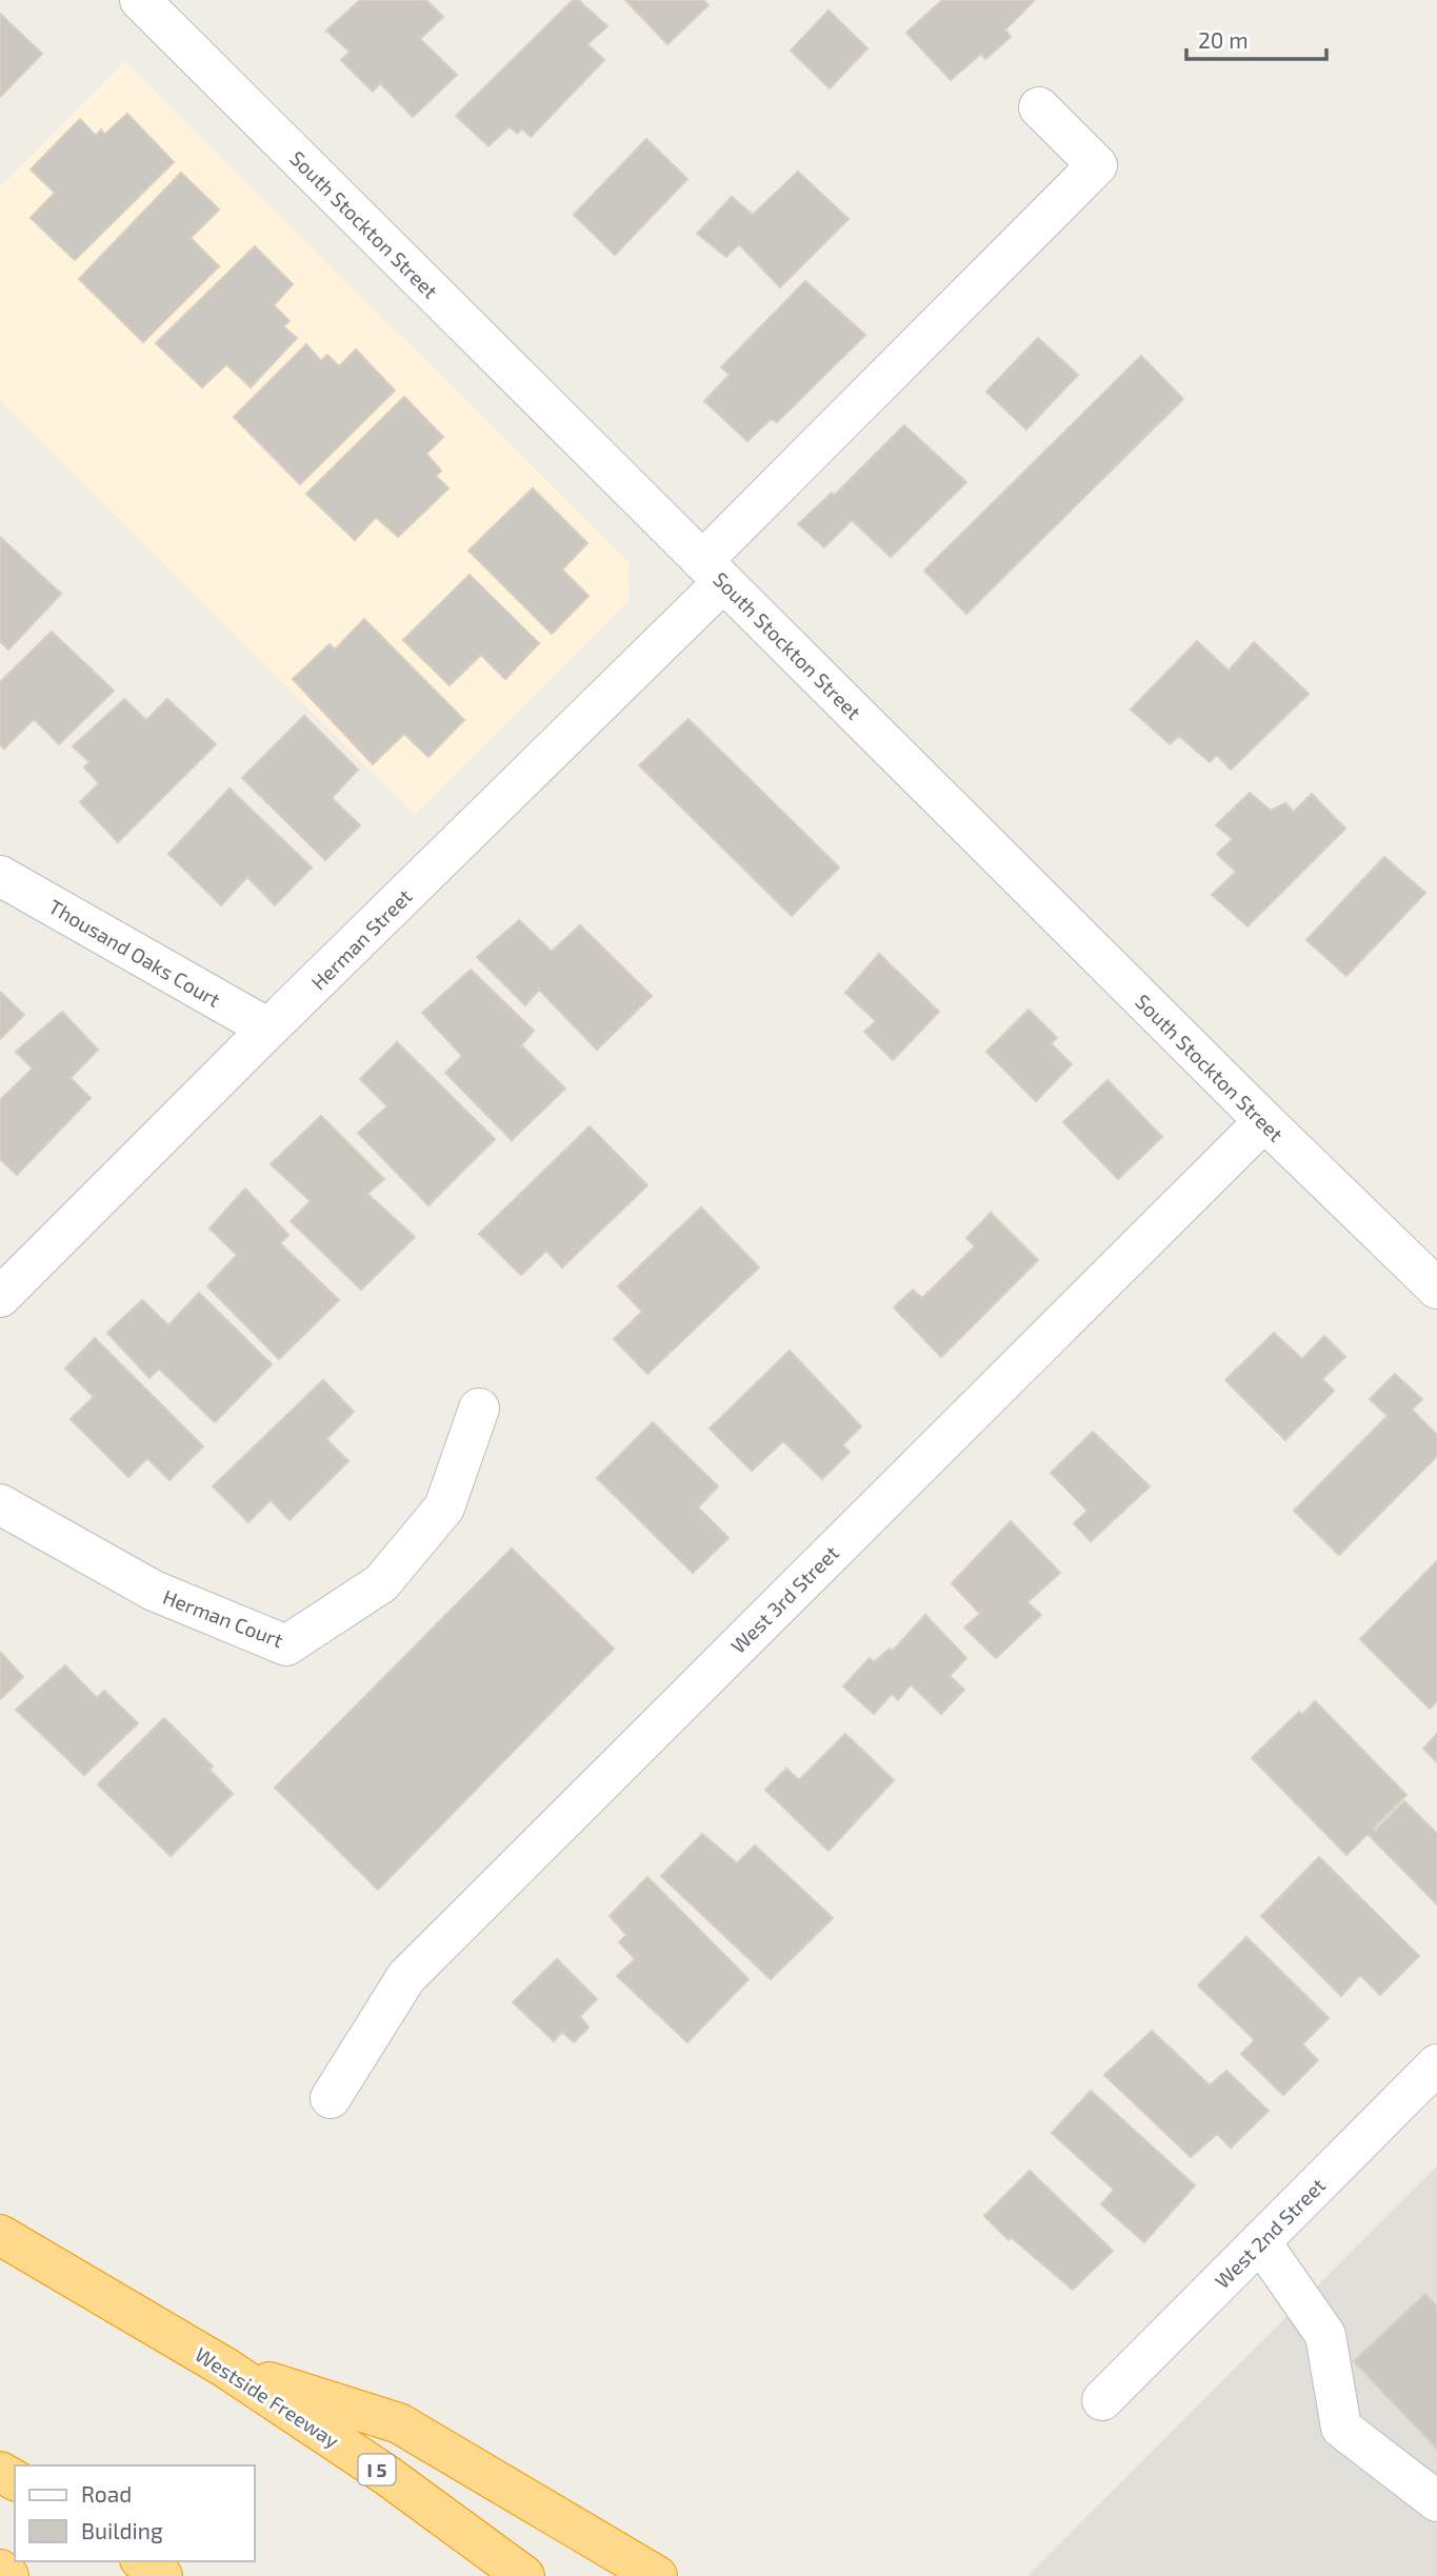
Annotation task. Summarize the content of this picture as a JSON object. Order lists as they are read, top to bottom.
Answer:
{
  "streets": {
    "highway": ["Westside Freeway", "I 5"],
    "street": [
      "South Stockton Street",
      "Herman Street",
      "Thousand Oaks Court",
      "West 3rd Street",
      "Herman Court",
      "West 2nd Street"
    ]
  },
  "crossings": [
    ["South Stockton Street", "Herman Street"],
    ["South Stockton Street", "West 3rd Street"],
    ["Herman Street", "Thousand Oaks Court"]
  ],
  "legend": ["Road", "Building"],
  "scale_bar": "20 m"
}
